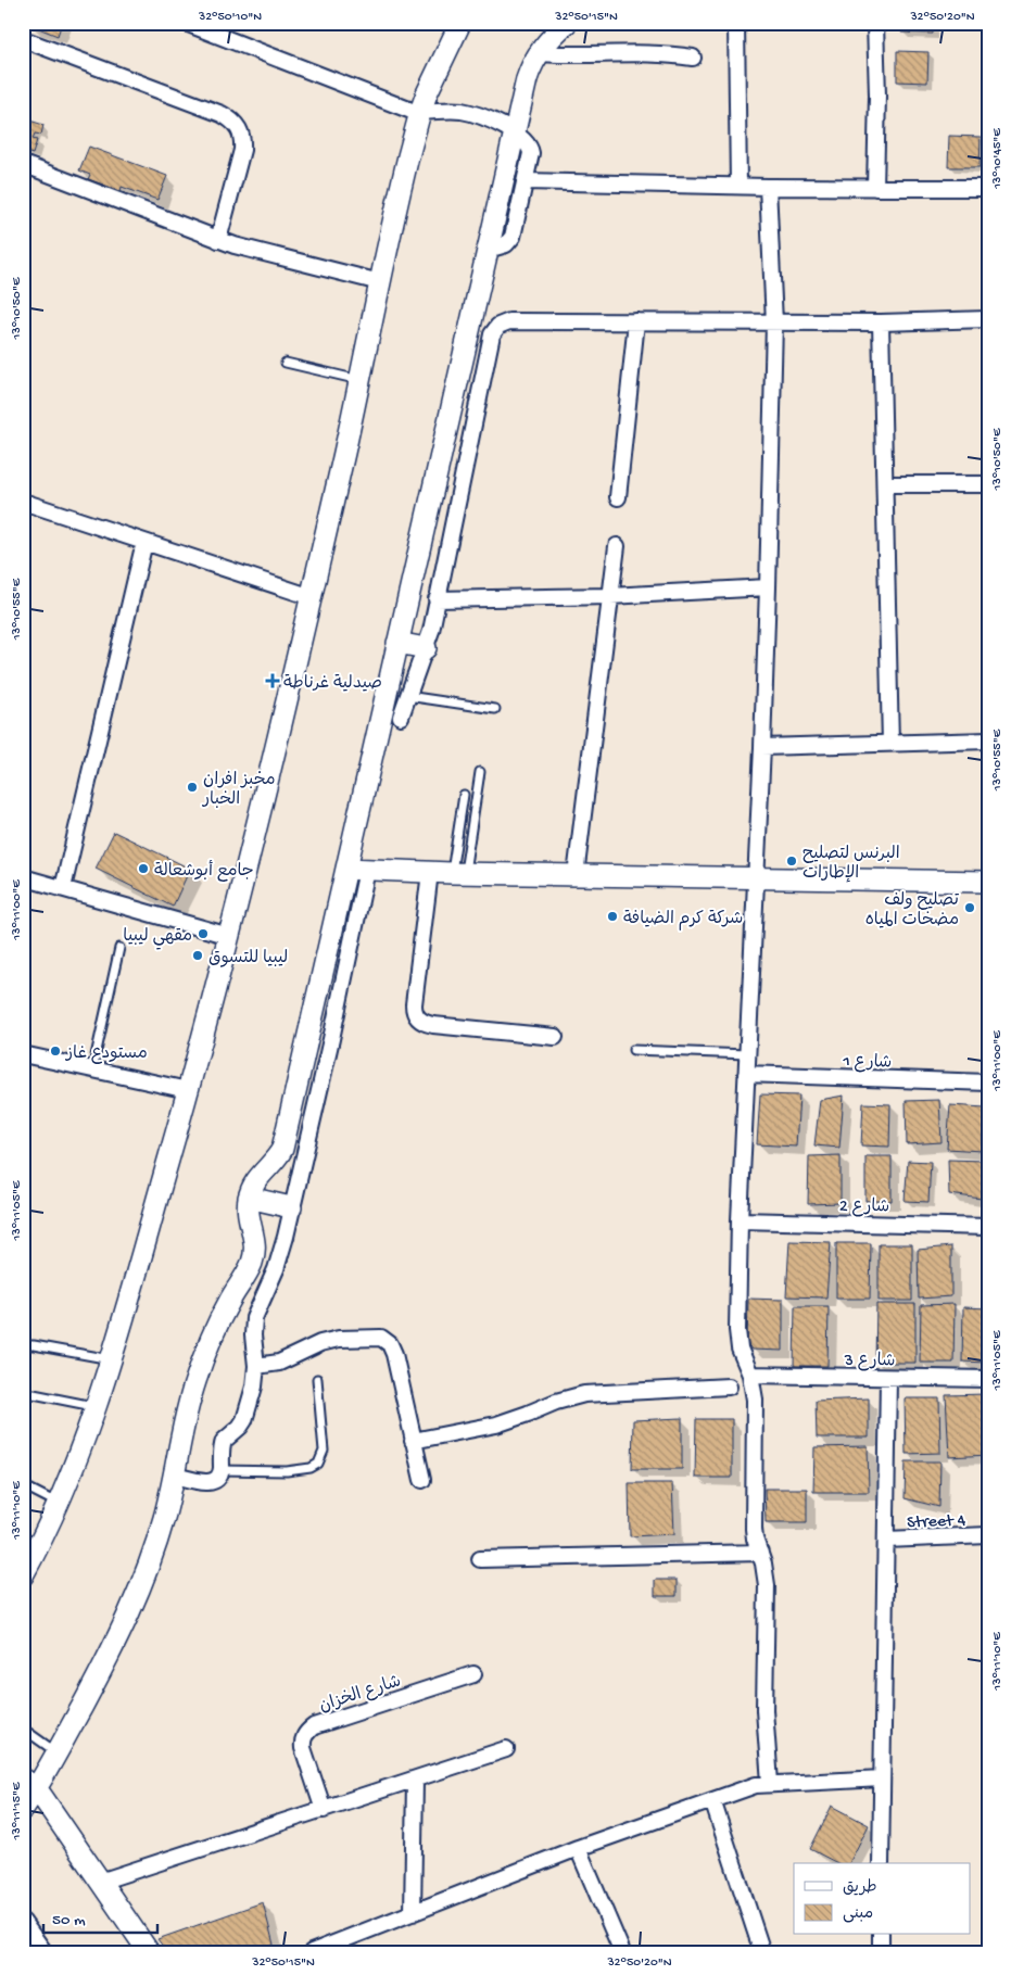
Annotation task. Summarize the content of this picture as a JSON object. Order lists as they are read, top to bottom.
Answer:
{
  "streets": {
    "street": [
      "شارع 1",
      "شارع 2",
      "شارع 3",
      "Street 4",
      "شارع الخزان"
    ]
  },
  "places": {
    "health": ["صيدلية غرناطة"],
    "other": [
      "مخبز افران الخبار",
      "البرنس لتصليح الإطارات",
      "جامع أبوشعالة",
      "تصليح ولف مضخات المياه",
      "شركة كرم الضيافة",
      "مقهي ليبيا",
      "ليبيا للتسوق",
      "مستودع غاز"
    ]
  },
  "legend": ["طريق", "مبنى"],
  "scale_bar": "50 m",
  "coordinates": [
    "32°50'10\"N",
    "32°50'15\"N",
    "32°50'20\"N",
    "13°10'45\"E",
    "13°10'50\"E",
    "13°10'55\"E",
    "13°11'00\"E",
    "13°11'05\"E",
    "13°11'10\"E",
    "13°11'15\"E"
  ]
}
